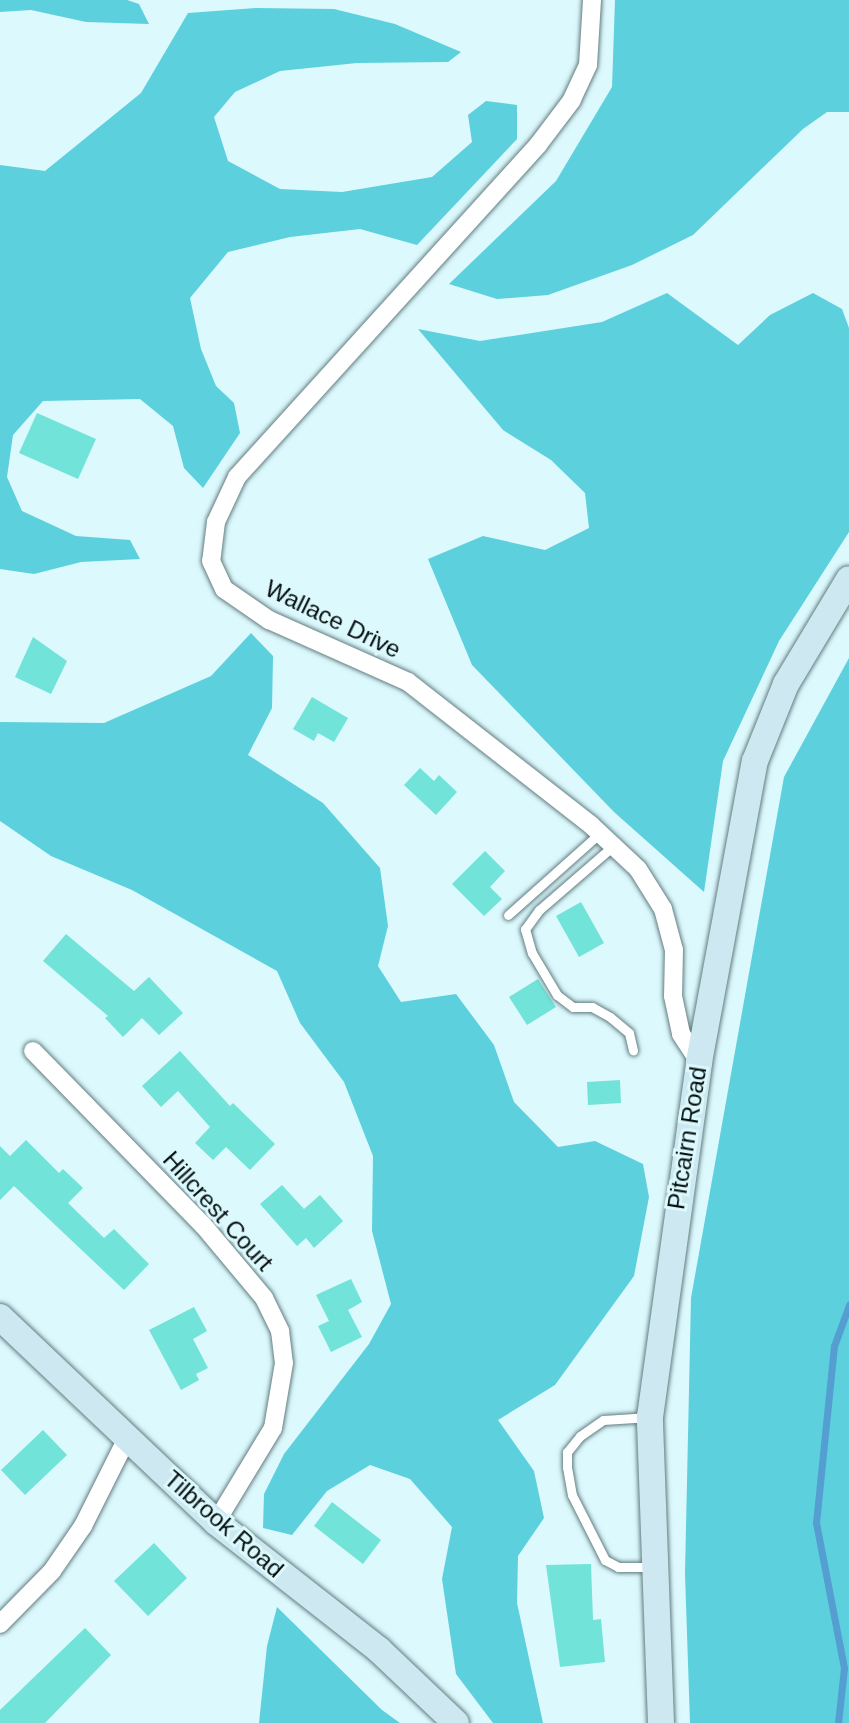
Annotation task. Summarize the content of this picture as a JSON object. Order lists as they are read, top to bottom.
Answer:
{
  "streets": {
    "street": [
      "Wallace Drive",
      "Pitcairn Road",
      "Hillcrest Court",
      "Tilbrook Road"
    ]
  },
  "crossings": [
    ["Wallace Drive", "Pitcairn Road"],
    ["Hillcrest Court", "Tilbrook Road"]
  ]
}
